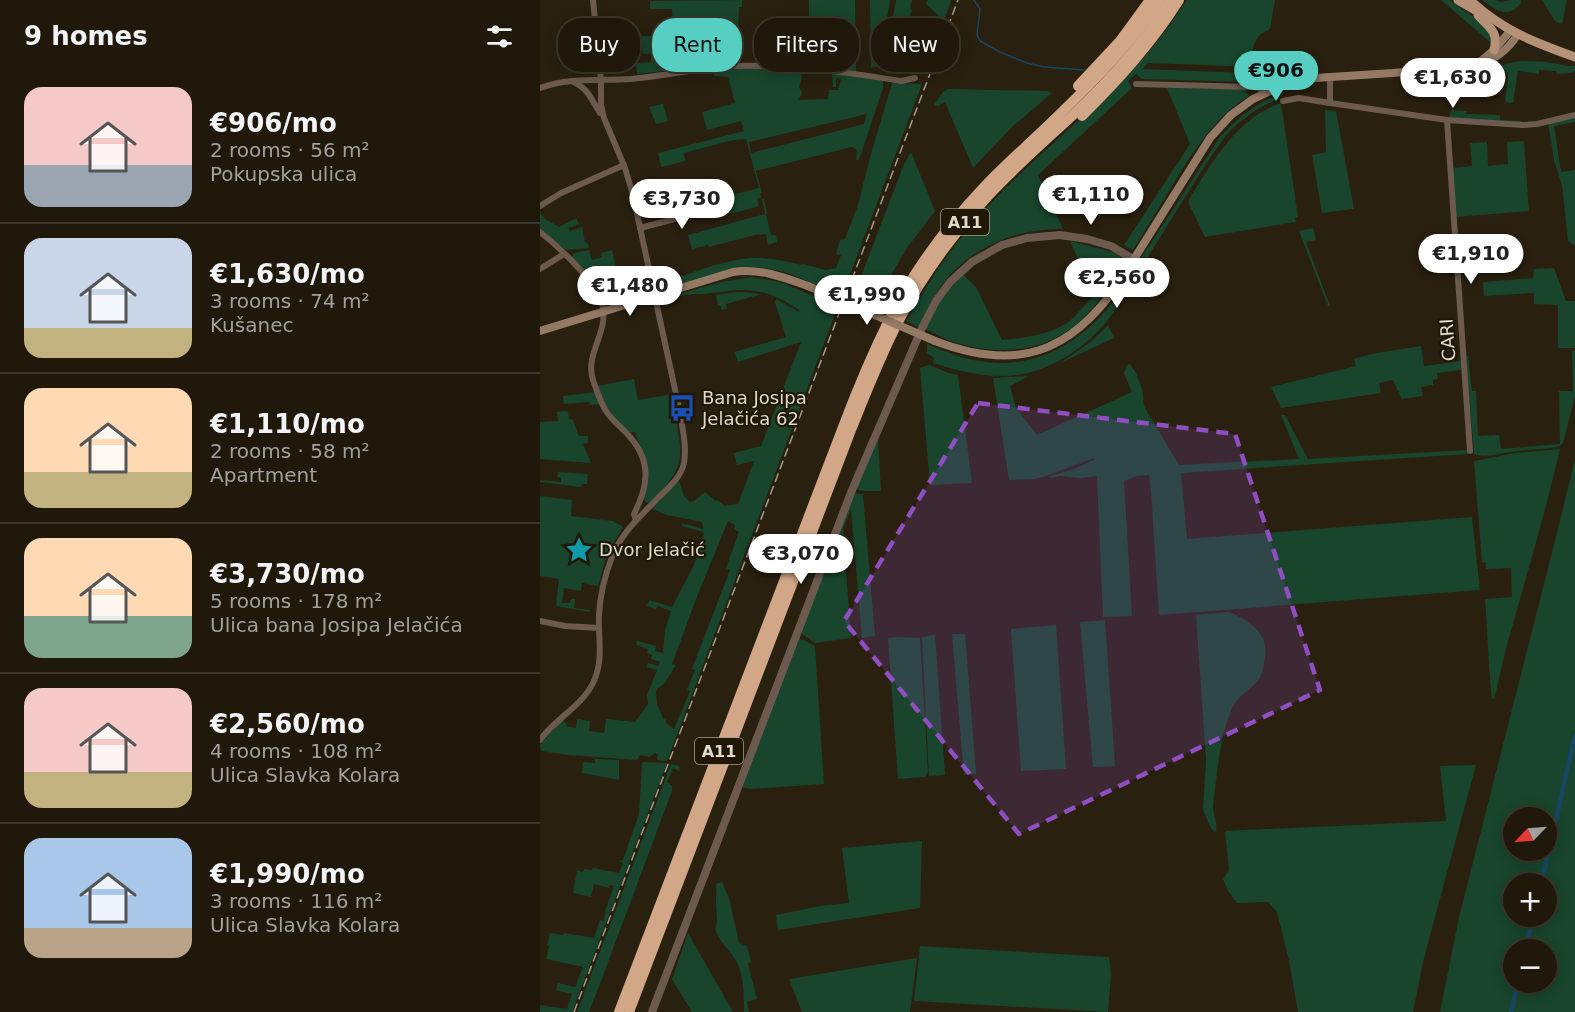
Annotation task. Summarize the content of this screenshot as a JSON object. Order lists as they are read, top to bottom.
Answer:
{
  "streets": {
    "highway": ["A11"],
    "street": ["CARI"]
  },
  "places": {
    "bus stop": ["Bana Josipa Jelačića 62"],
    "place": ["Dvor Jelačić"]
  },
  "north": "bottom left",
  "page": {
    "heading": "9 homes",
    "chip": [
      "Buy",
      "Rent",
      "Filters",
      "New"
    ],
    "price": [
      "€906",
      "€1,630",
      "€1,110",
      "€3,730",
      "€1,910",
      "€2,560",
      "€1,480",
      "€1,990",
      "€3,070"
    ],
    "list": [
      {
        "name": "€906/mo",
        "note": "2 rooms · 56 m² · Pokupska ulica"
      },
      {
        "name": "€1,630/mo",
        "note": "3 rooms · 74 m² · Kušanec"
      },
      {
        "name": "€1,110/mo",
        "note": "2 rooms · 58 m² · Apartment"
      },
      {
        "name": "€3,730/mo",
        "note": "5 rooms · 178 m² · Ulica bana Josipa Jelačića"
      },
      {
        "name": "€2,560/mo",
        "note": "4 rooms · 108 m² · Ulica Slavka Kolara"
      },
      {
        "name": "€1,990/mo",
        "note": "3 rooms · 116 m² · Ulica Slavka Kolara"
      }
    ],
    "map_buttons": ["+", "−"]
  }
}
